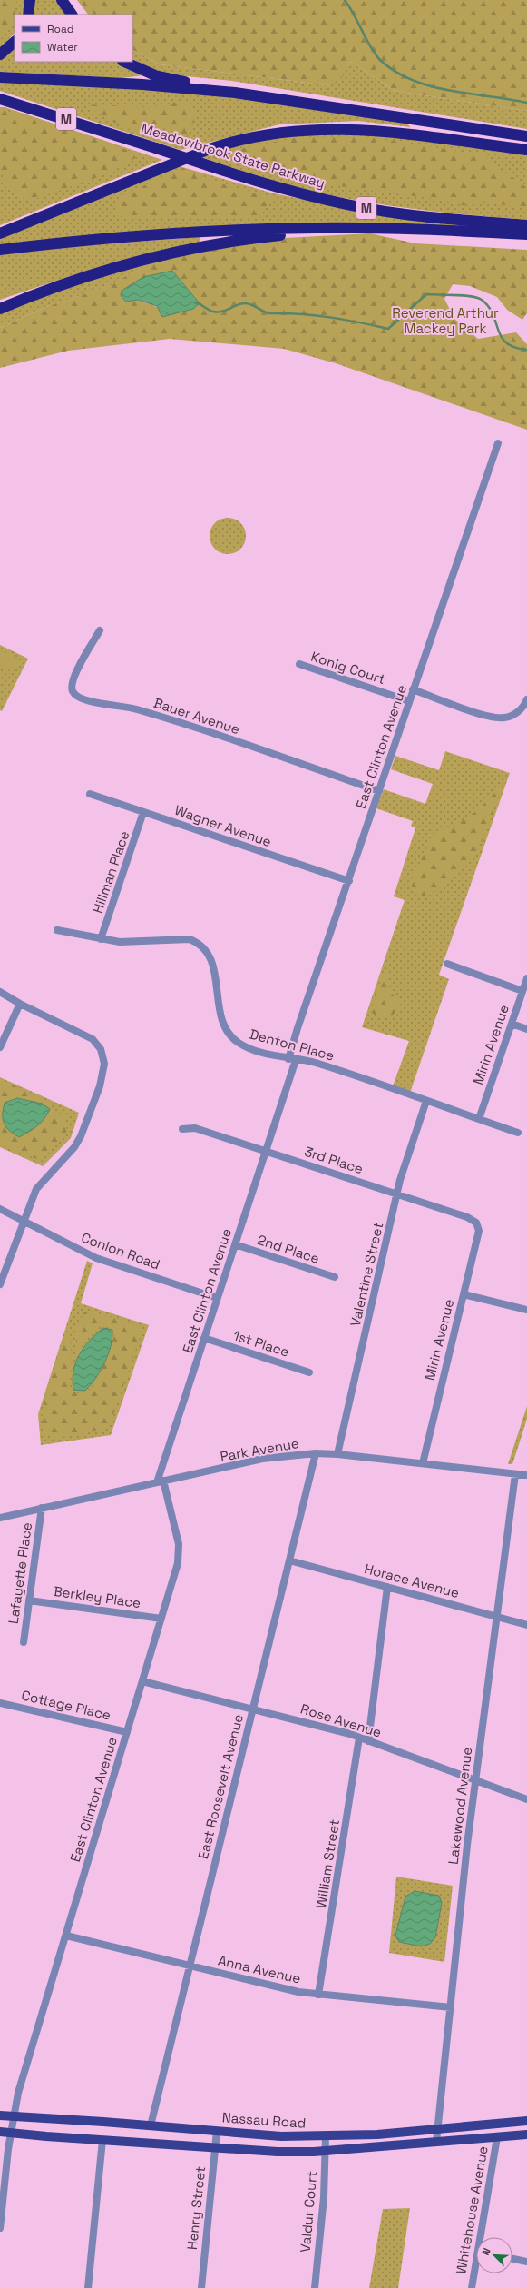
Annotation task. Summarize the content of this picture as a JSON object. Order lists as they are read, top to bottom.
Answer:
{
  "streets": {
    "highway": ["M", "Meadowbrook State Parkway"],
    "main road": ["Nassau Road"],
    "street": [
      "Konig Court",
      "Bauer Avenue",
      "East Clinton Avenue",
      "Wagner Avenue",
      "Hillman Place",
      "Denton Place",
      "Mirin Avenue",
      "3rd Place",
      "2nd Place",
      "Conlon Road",
      "Valentine Street",
      "1st Place",
      "Park Avenue",
      "Lafayette Place",
      "Horace Avenue",
      "Berkley Place",
      "Cottage Place",
      "Rose Avenue",
      "East Roosevelt Avenue",
      "Lakewood Avenue",
      "William Street",
      "Anna Avenue",
      "Henry Street",
      "Whitehouse Avenue",
      "Valdur Court"
    ]
  },
  "crossings": [
    ["Konig Court", "East Clinton Avenue"],
    ["Bauer Avenue", "East Clinton Avenue"],
    ["East Clinton Avenue", "Wagner Avenue"],
    ["East Clinton Avenue", "Denton Place"],
    ["East Clinton Avenue", "3rd Place"],
    ["East Clinton Avenue", "2nd Place"],
    ["East Clinton Avenue", "Conlon Road"],
    ["East Clinton Avenue", "1st Place"],
    ["East Clinton Avenue", "Park Avenue"],
    ["East Clinton Avenue", "Berkley Place"],
    ["East Clinton Avenue", "Cottage Place"],
    ["East Clinton Avenue", "Rose Avenue"],
    ["East Clinton Avenue", "Anna Avenue"],
    ["East Clinton Avenue", "Nassau Road"],
    ["Wagner Avenue", "Hillman Place"],
    ["Hillman Place", "Denton Place"],
    ["Denton Place", "Mirin Avenue"],
    ["Denton Place", "Valentine Street"],
    ["Mirin Avenue", "3rd Place"],
    ["Mirin Avenue", "Park Avenue"],
    ["3rd Place", "Valentine Street"],
    ["Valentine Street", "Park Avenue"],
    ["Park Avenue", "Lafayette Place"],
    ["Park Avenue", "East Roosevelt Avenue"],
    ["Park Avenue", "Lakewood Avenue"],
    ["Lafayette Place", "Berkley Place"],
    ["Horace Avenue", "East Roosevelt Avenue"],
    ["Horace Avenue", "Lakewood Avenue"],
    ["Rose Avenue", "East Roosevelt Avenue"],
    ["Rose Avenue", "Lakewood Avenue"],
    ["Rose Avenue", "William Street"],
    ["East Roosevelt Avenue", "Anna Avenue"],
    ["East Roosevelt Avenue", "Nassau Road"],
    ["Lakewood Avenue", "Anna Avenue"],
    ["Lakewood Avenue", "Nassau Road"],
    ["William Street", "Anna Avenue"],
    ["Nassau Road", "Henry Street"],
    ["Nassau Road", "Whitehouse Avenue"],
    ["Nassau Road", "Valdur Court"]
  ],
  "parks": ["Reverend Arthur Mackey Park"],
  "legend": ["Road", "Water"],
  "north": "top left"
}
